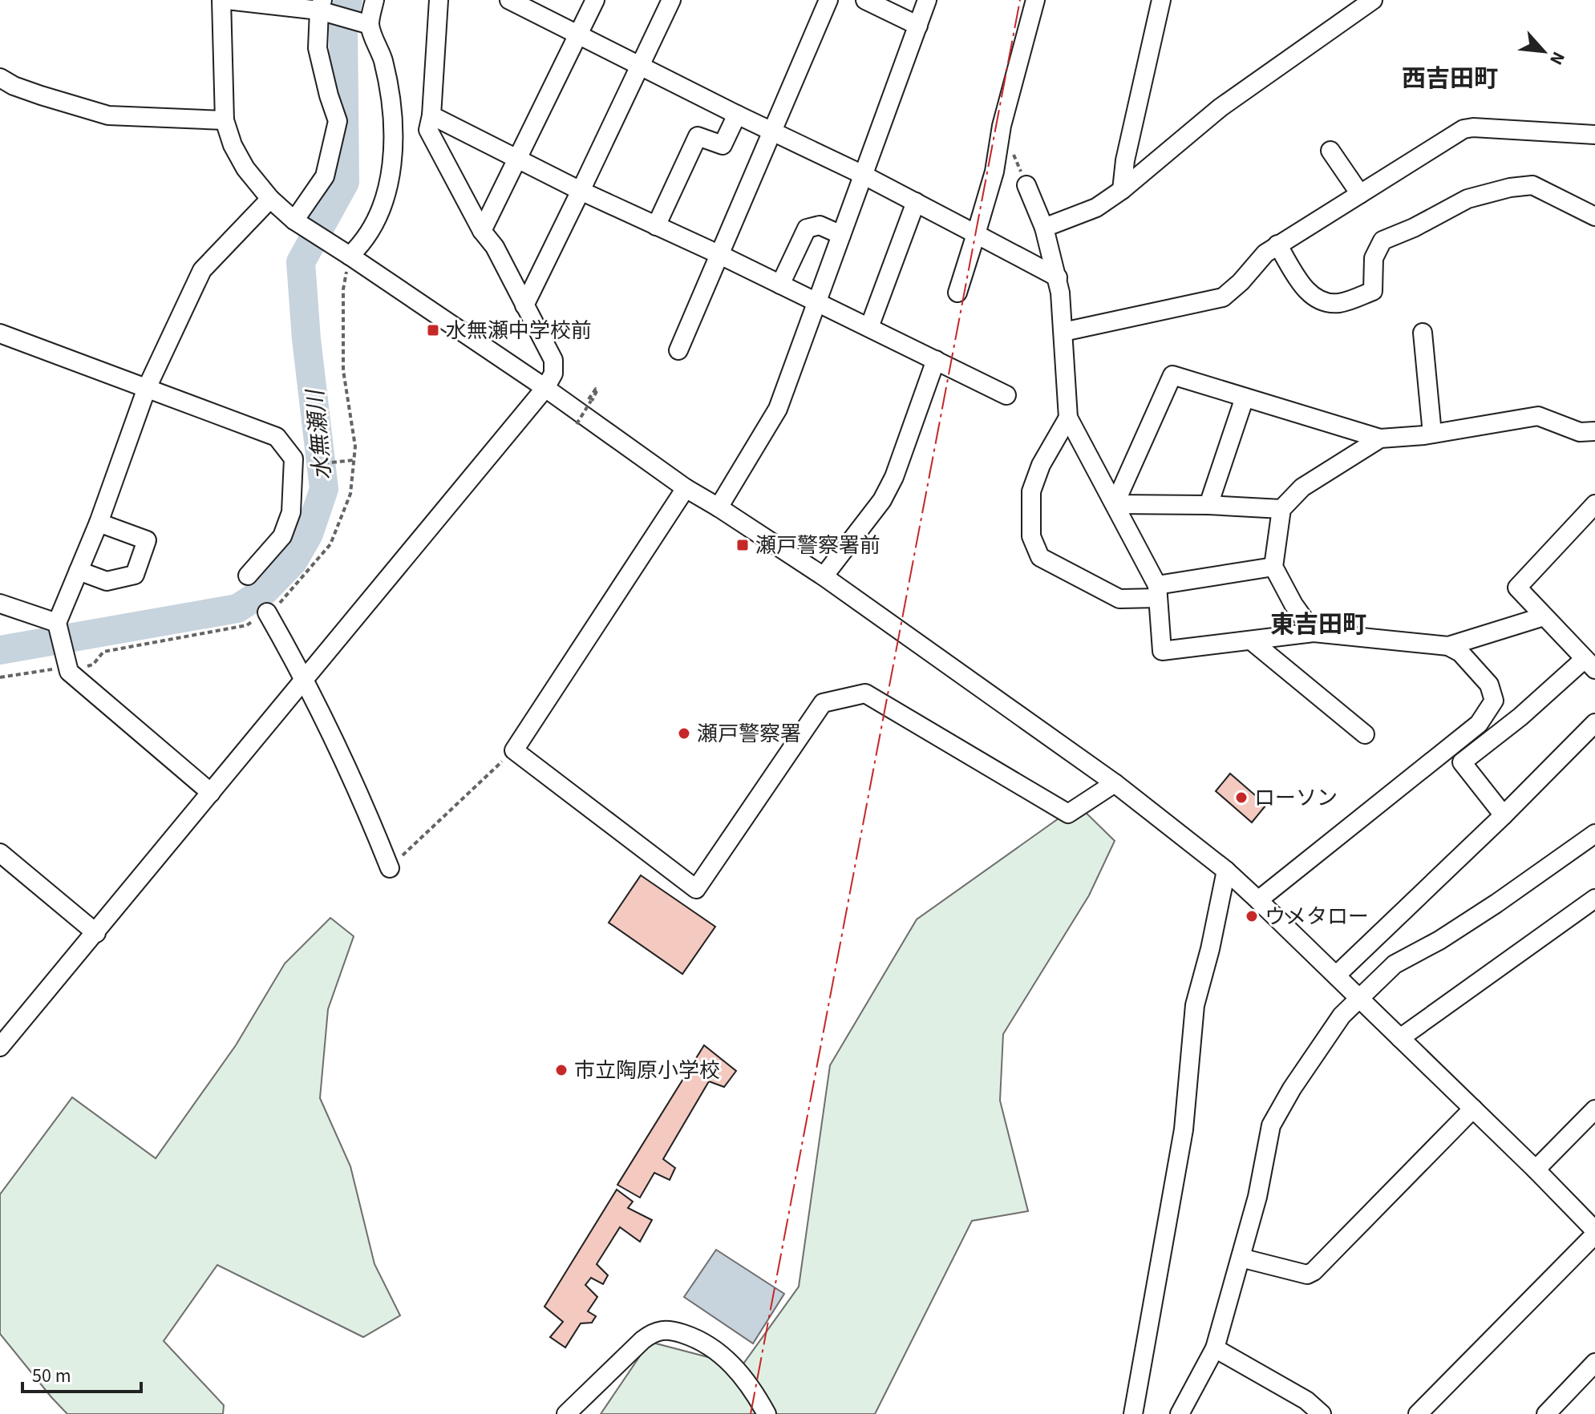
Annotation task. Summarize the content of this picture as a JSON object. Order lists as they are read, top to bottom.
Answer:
{
  "districts": ["西吉田町", "東吉田町"],
  "water": ["水無瀬川"],
  "places": {
    "transit": ["水無瀬中学校前", "瀬戸警察署前"],
    "other": [
      "瀬戸警察署",
      "ローソン",
      "ウメタロー",
      "市立陶原小学校"
    ]
  },
  "scale_bar": "50 m",
  "north": "bottom right"
}
